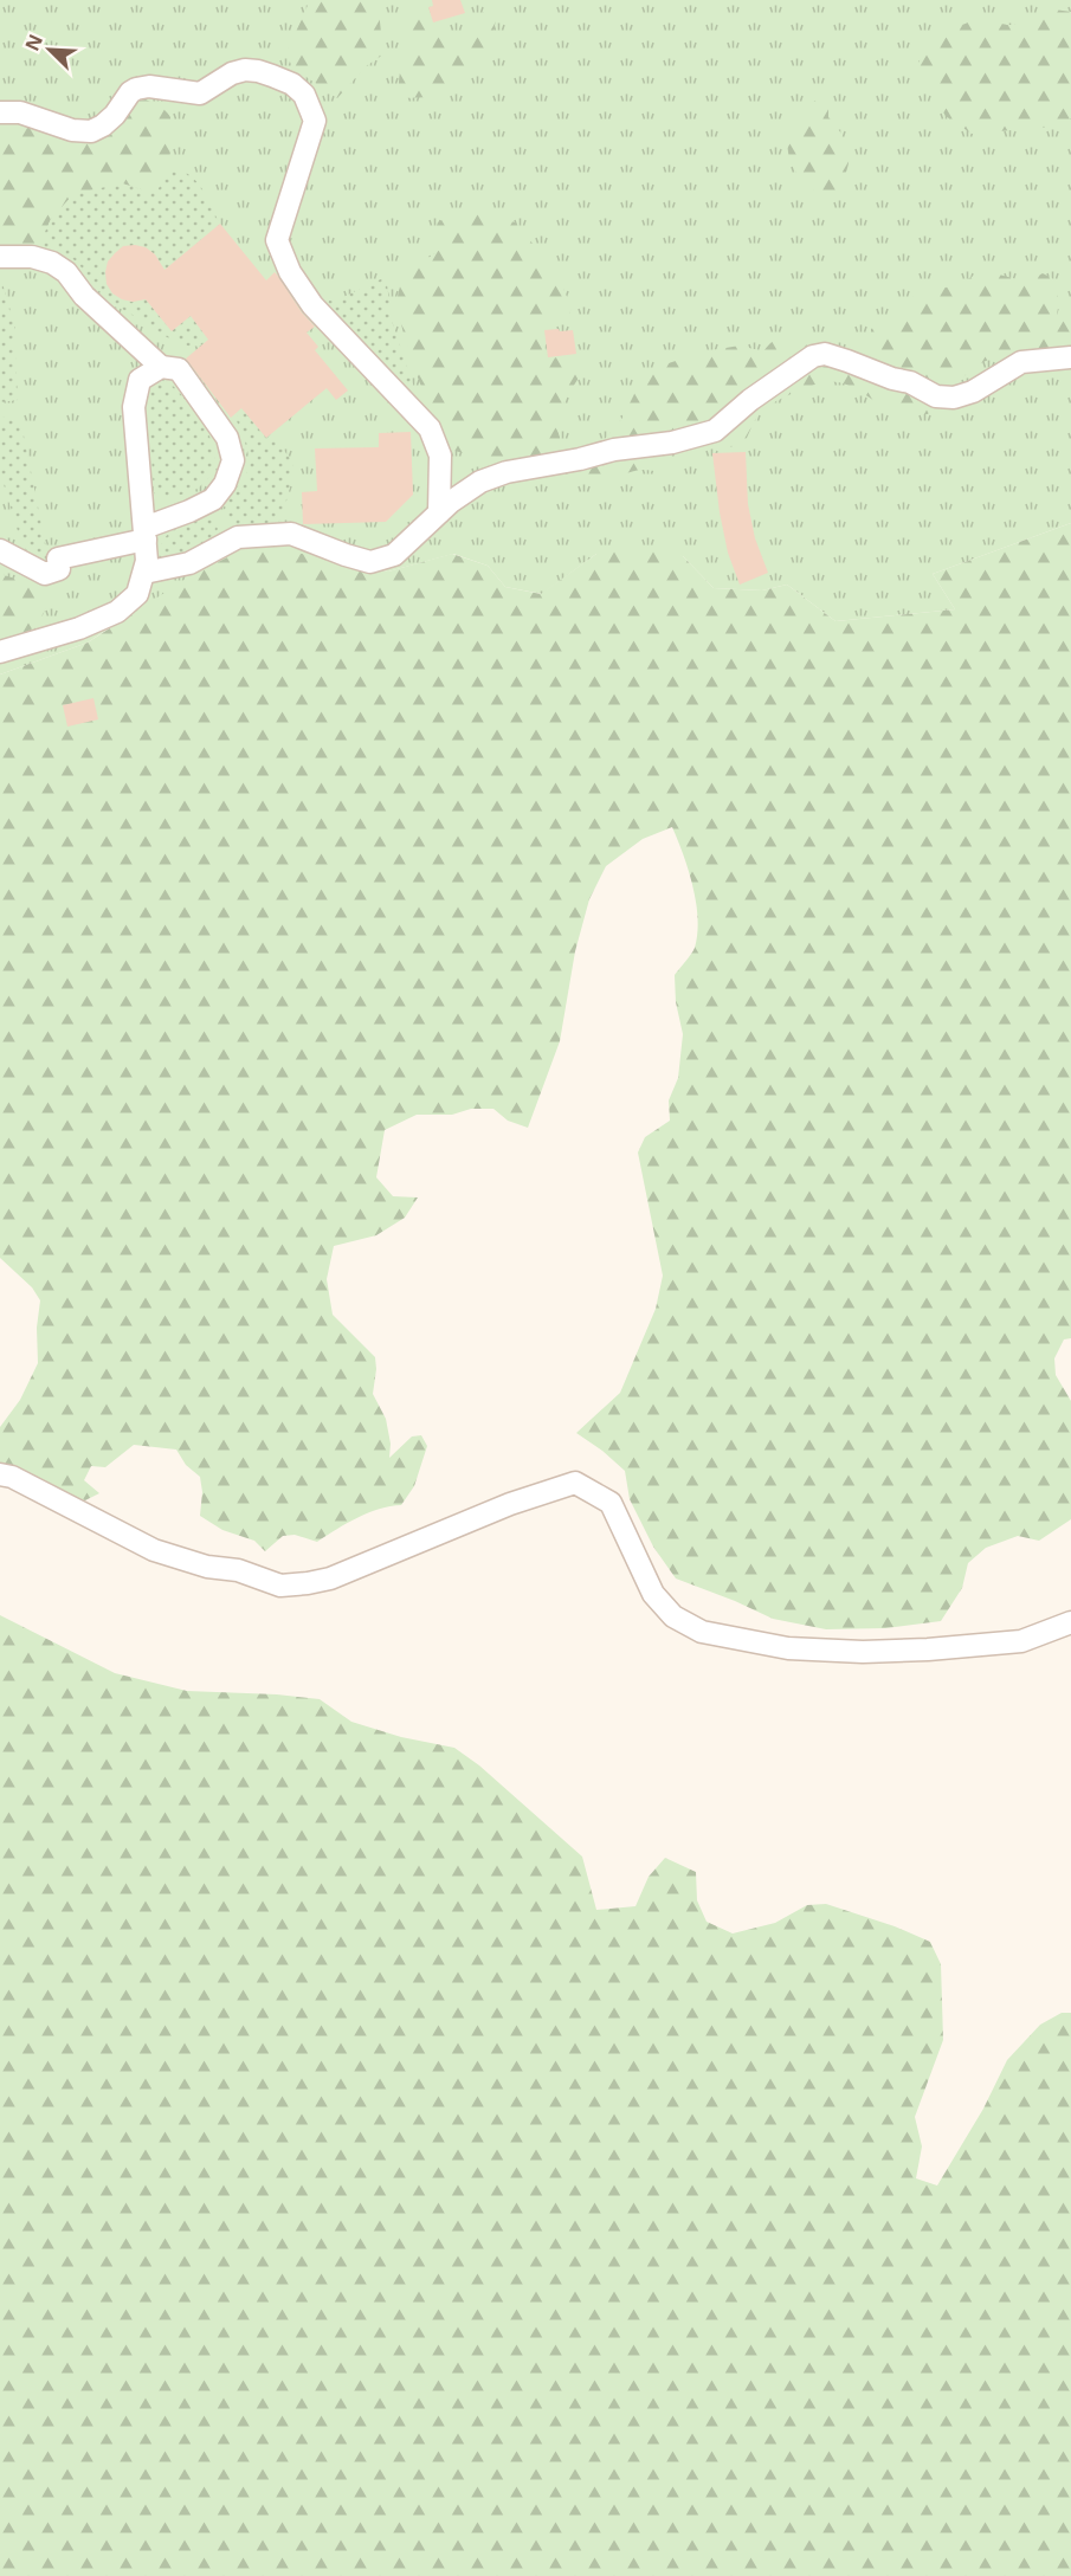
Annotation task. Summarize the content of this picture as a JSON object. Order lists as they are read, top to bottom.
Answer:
{
  "north": "top left"
}
